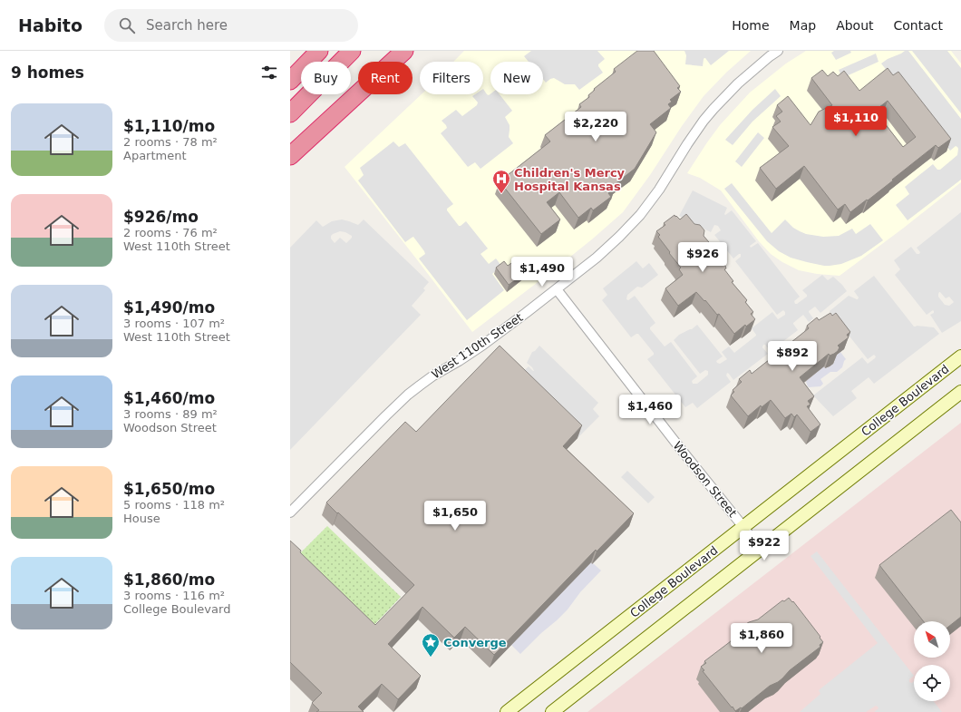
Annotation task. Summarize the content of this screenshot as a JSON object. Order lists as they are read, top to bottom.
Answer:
{
  "streets": {
    "main road": ["College Boulevard"],
    "street": ["West 110th Street", "Woodson Street"]
  },
  "crossings": [
    ["West 110th Street", "Woodson Street"],
    ["College Boulevard", "Woodson Street"]
  ],
  "places": {
    "hospital": ["Children's Mercy Hospital Kansas"],
    "place": ["Converge"]
  },
  "north": "top left",
  "page": {
    "header": "Habito",
    "search": "Search here",
    "nav": [
      "Home",
      "Map",
      "About",
      "Contact"
    ],
    "heading": "9 homes",
    "chip": [
      "Buy",
      "Rent",
      "Filters",
      "New"
    ],
    "list": [
      {
        "name": "$1,110/mo",
        "note": "2 rooms · 78 m² · Apartment"
      },
      {
        "name": "$926/mo",
        "note": "2 rooms · 76 m² · West 110th Street"
      },
      {
        "name": "$1,490/mo",
        "note": "3 rooms · 107 m² · West 110th Street"
      },
      {
        "name": "$1,460/mo",
        "note": "3 rooms · 89 m² · Woodson Street"
      },
      {
        "name": "$1,650/mo",
        "note": "5 rooms · 118 m² · House"
      },
      {
        "name": "$1,860/mo",
        "note": "3 rooms · 116 m² · College Boulevard"
      }
    ],
    "price": [
      "$1,110",
      "$2,220",
      "$926",
      "$1,490",
      "$892",
      "$1,460",
      "$1,650",
      "$922",
      "$1,860"
    ]
  }
}
